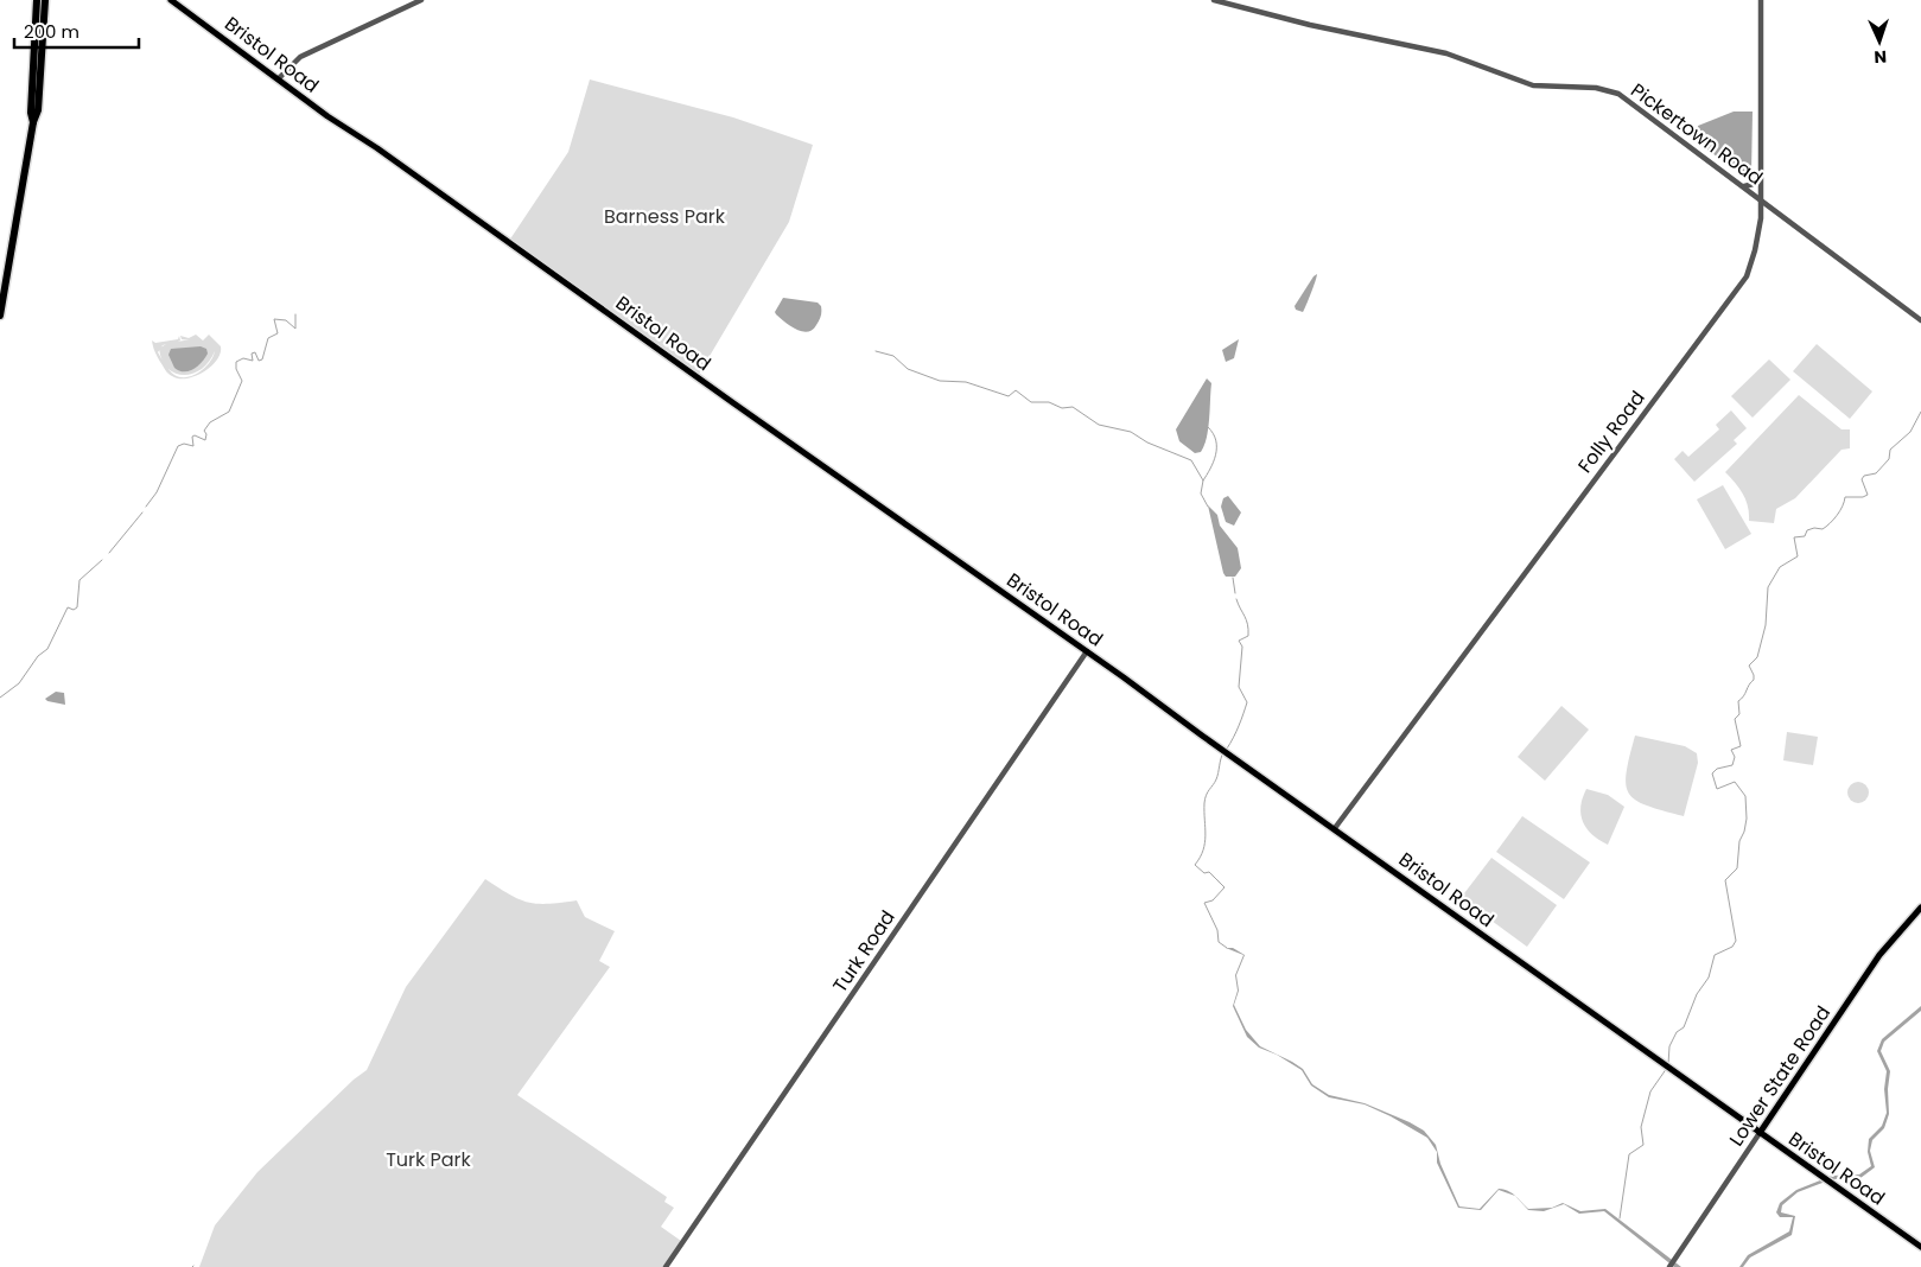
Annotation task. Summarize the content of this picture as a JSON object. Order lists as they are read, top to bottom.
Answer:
{
  "streets": {
    "main road": ["Bristol Road", "Lower State Road"],
    "street": ["Pickertown Road", "Folly Road", "Turk Road"]
  },
  "crossings": [
    ["Bristol Road", "Folly Road"],
    ["Bristol Road", "Turk Road"],
    ["Bristol Road", "Lower State Road"],
    ["Pickertown Road", "Folly Road"]
  ],
  "parks": ["Barness Park", "Turk Park"],
  "scale_bar": "200 m",
  "north": "bottom"
}
